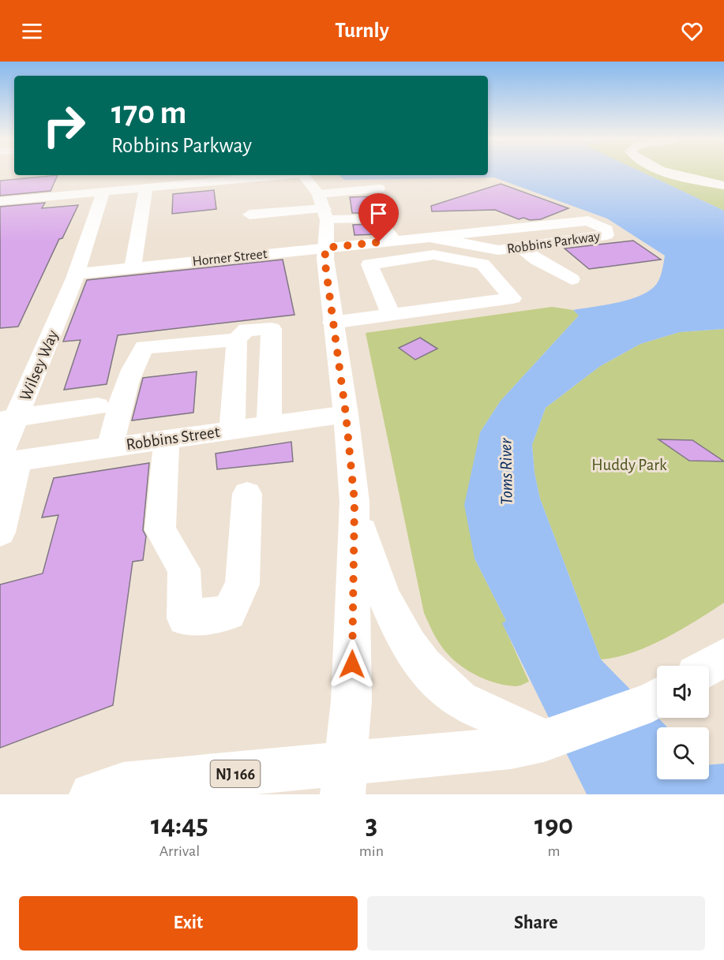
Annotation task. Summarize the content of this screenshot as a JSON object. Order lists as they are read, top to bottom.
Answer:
{
  "streets": {
    "street": [
      "Robbins Parkway",
      "Horner Street",
      "Wilsey Way",
      "Robbins Street",
      "NJ 166"
    ]
  },
  "crossings": [
    ["Robbins Parkway", "Horner Street"],
    ["Horner Street", "Wilsey Way"],
    ["Wilsey Way", "Robbins Street"]
  ],
  "water": ["Toms River"],
  "parks": ["Huddy Park"],
  "page": {
    "header": "Turnly",
    "turn": ["170 m", "Robbins Parkway"],
    "eta": [
      "14:45",
      "Arrival",
      "3",
      "min",
      "190",
      "m"
    ],
    "buttons": ["Exit", "Share"]
  }
}
